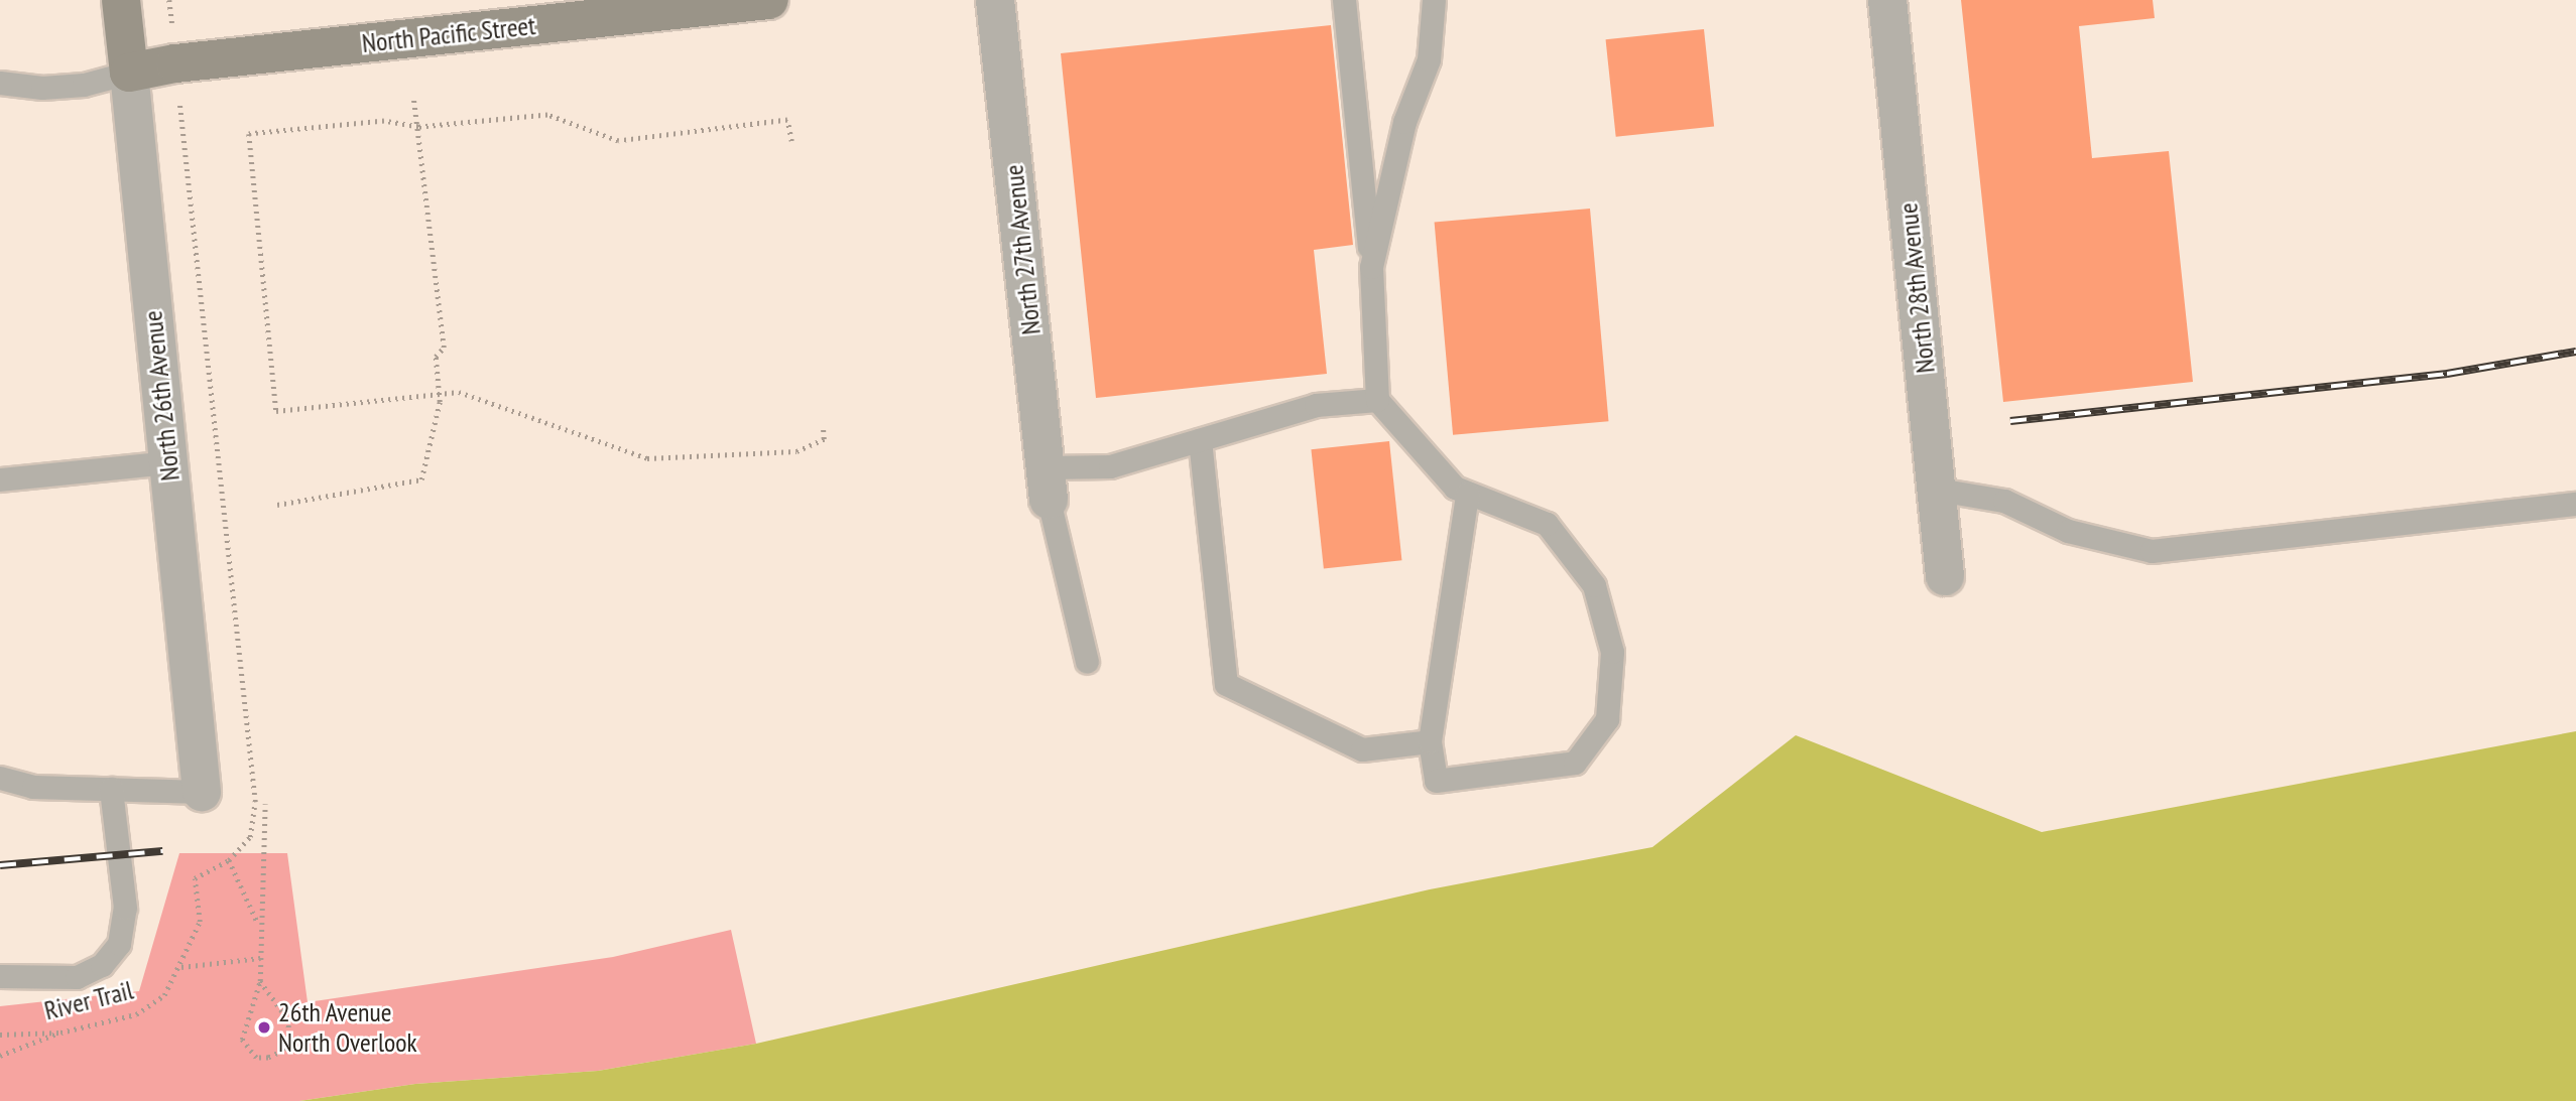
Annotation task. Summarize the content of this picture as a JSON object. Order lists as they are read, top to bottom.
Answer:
{
  "streets": {
    "street": [
      "North Pacific Street",
      "North 27th Avenue",
      "North 28th Avenue",
      "North 26th Avenue"
    ],
    "path": ["River Trail"]
  },
  "crossings": [
    ["North Pacific Street", "North 26th Avenue"]
  ],
  "places": ["26th Avenue North Overlook"]
}
